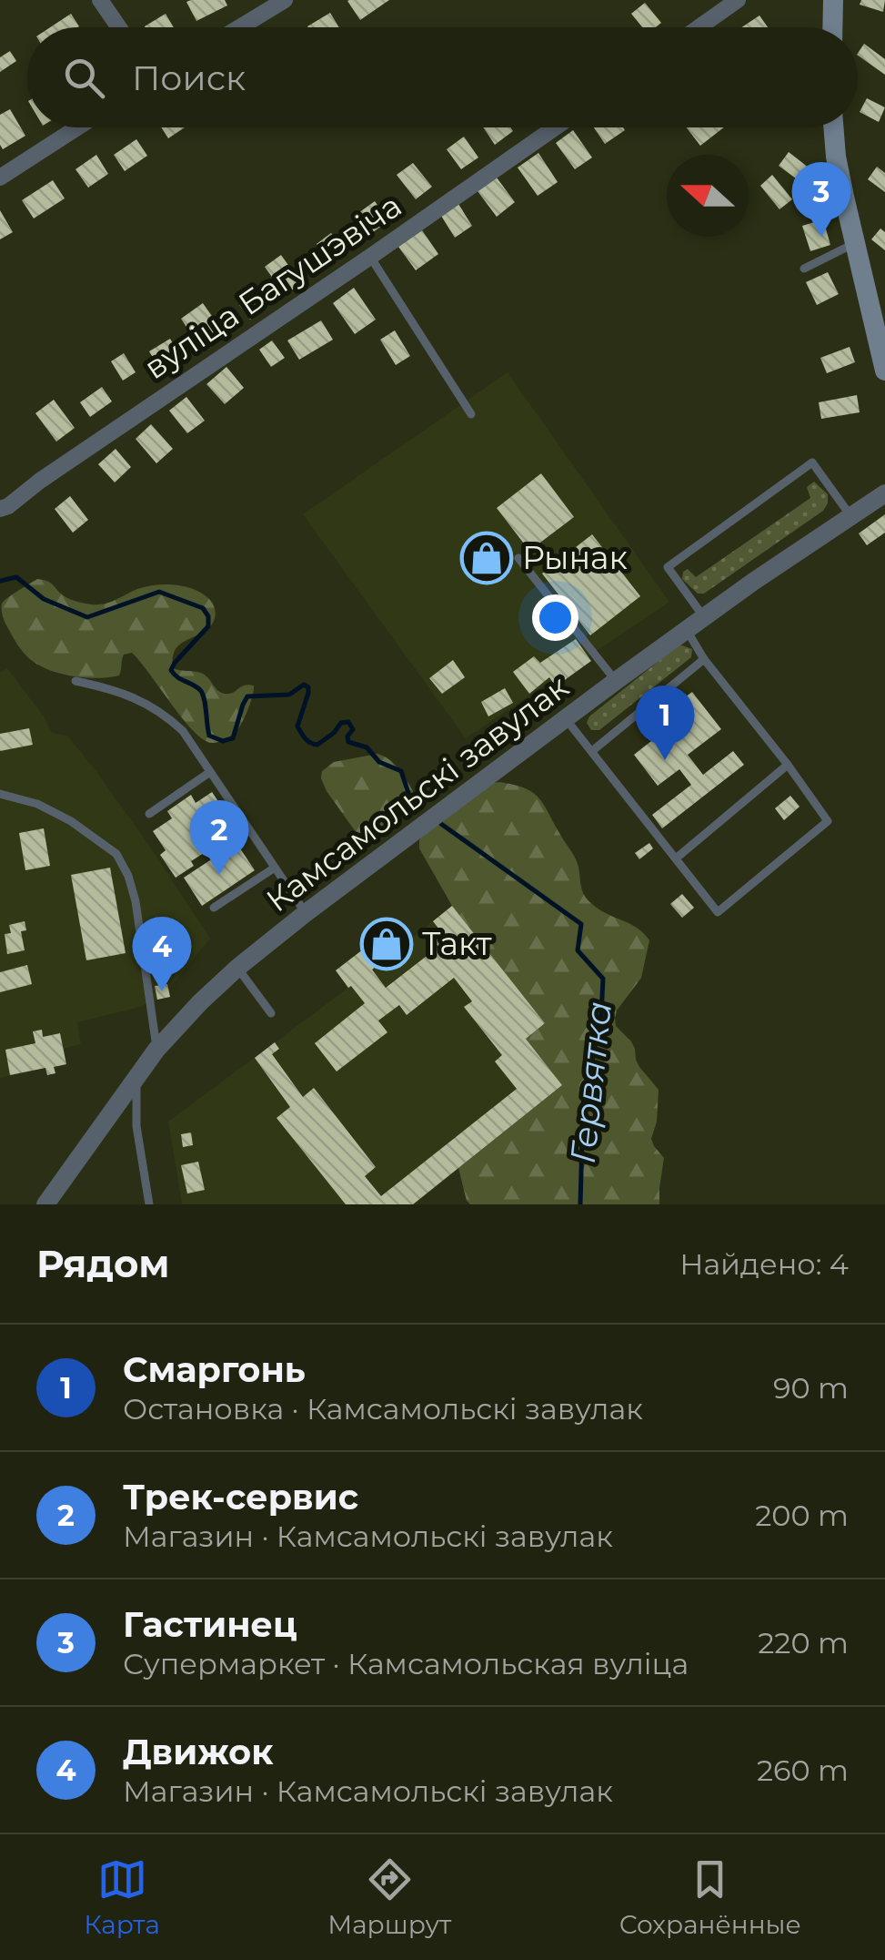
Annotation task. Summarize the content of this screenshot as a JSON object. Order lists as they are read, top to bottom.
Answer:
{
  "streets": {
    "street": ["вуліца Багушэвіча", "Камсамольскі завулак"]
  },
  "water": ["Гервятка"],
  "places": {
    "shop": ["Рынак", "Такт"]
  },
  "north": "left",
  "page": {
    "search": "Поиск",
    "pins": [
      "3",
      "1",
      "2",
      "4"
    ],
    "heading": ["Рядом", "Найдено: 4"],
    "list": [
      {
        "mark": "1",
        "name": "Смаргонь",
        "note": "Остановка · Камсамольскі завулак",
        "value": "90 m"
      },
      {
        "mark": "2",
        "name": "Трек-сервис",
        "note": "Магазин · Камсамольскі завулак",
        "value": "200 m"
      },
      {
        "mark": "3",
        "name": "Гастинец",
        "note": "Супермаркет · Камсамольская вуліца",
        "value": "220 m"
      },
      {
        "mark": "4",
        "name": "Движок",
        "note": "Магазин · Камсамольскі завулак",
        "value": "260 m"
      }
    ],
    "nav": ["Карта", "Маршрут", "Сохранённые"]
  }
}
